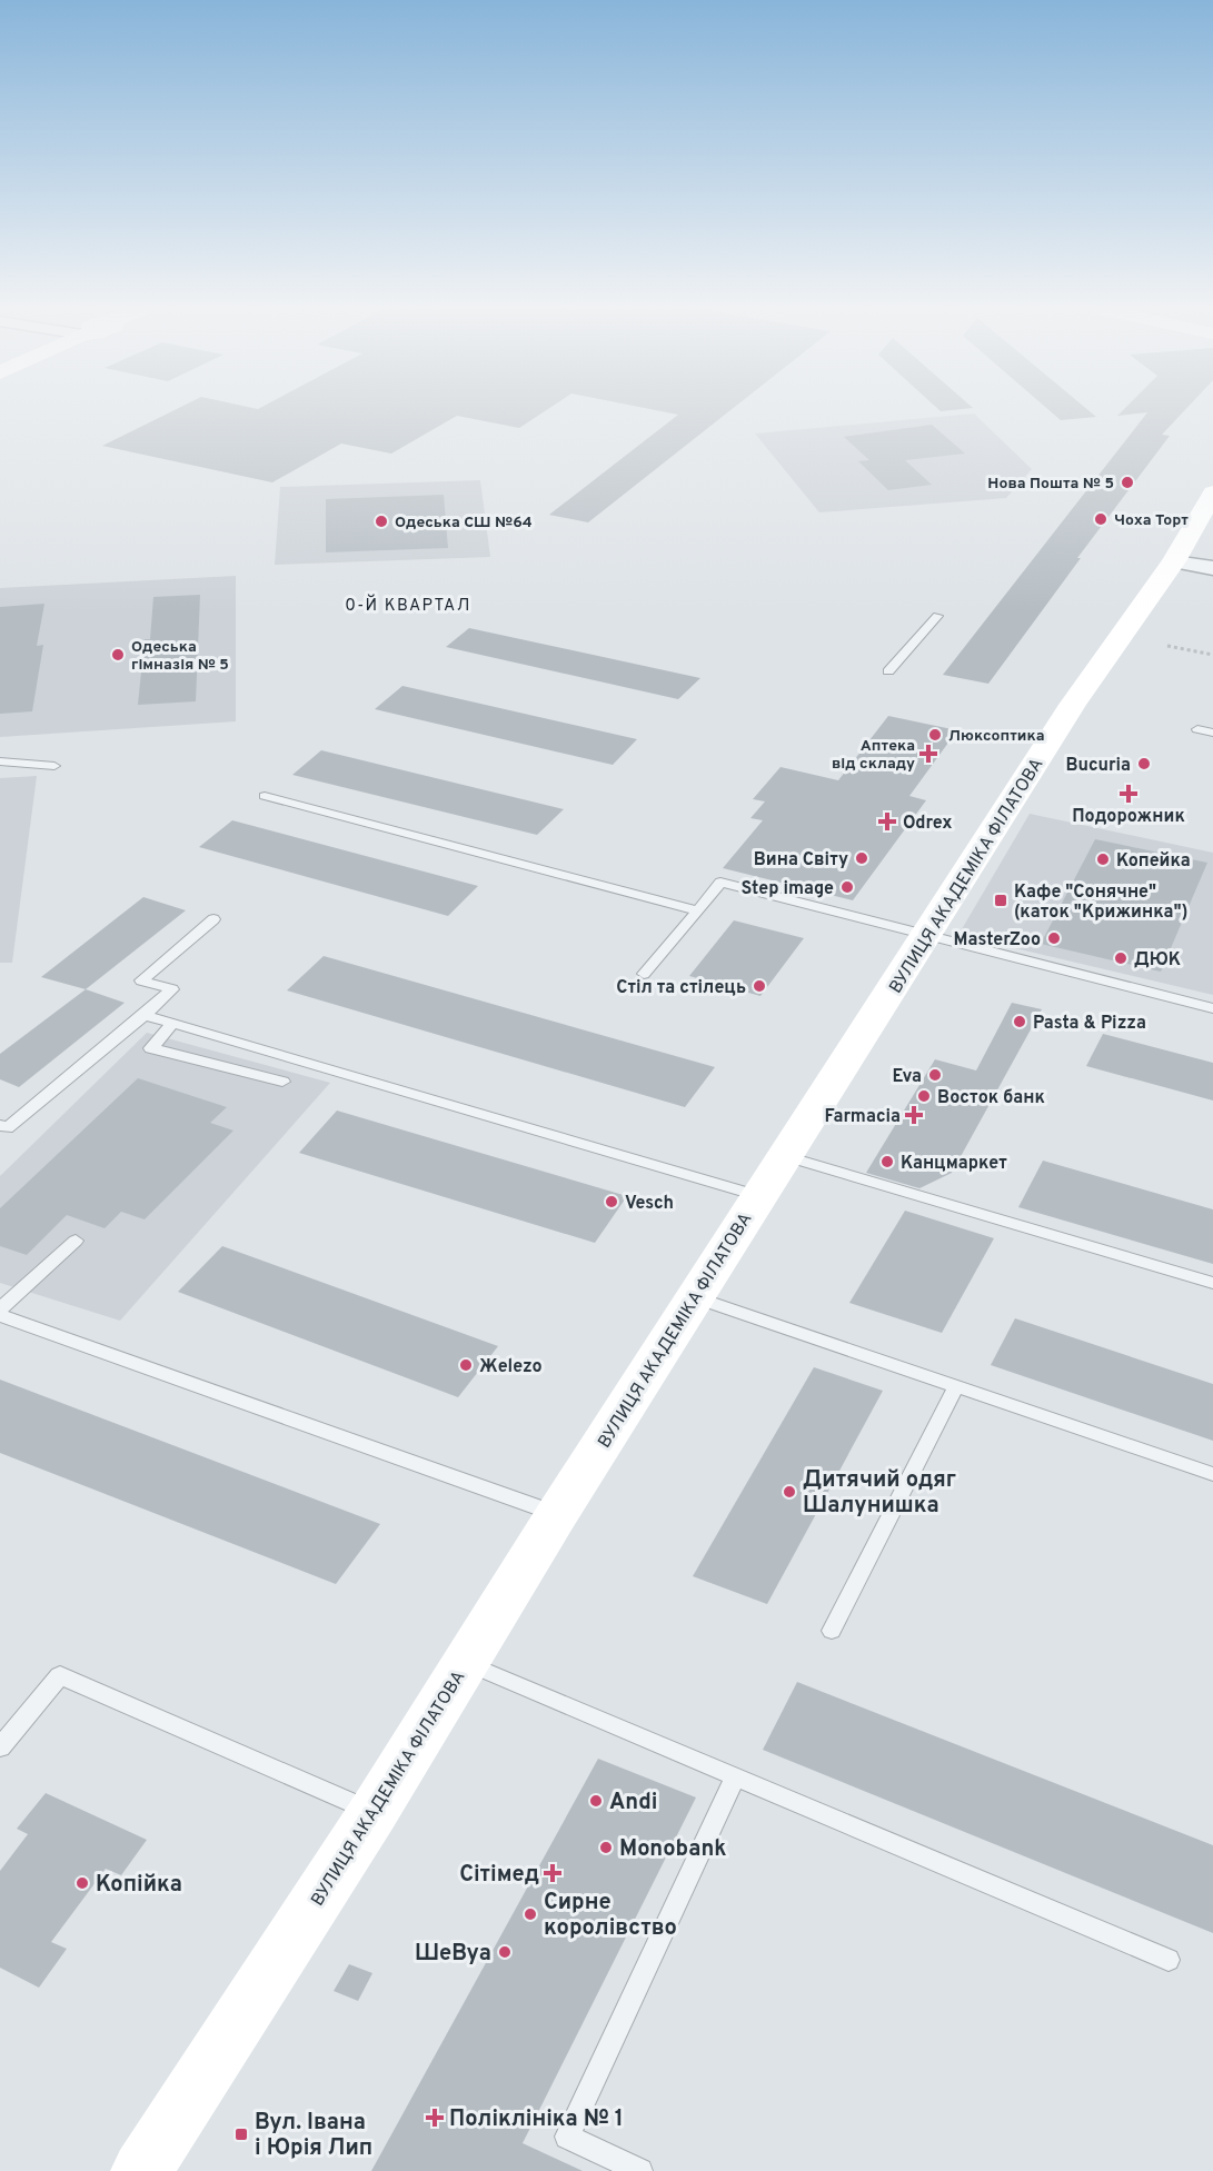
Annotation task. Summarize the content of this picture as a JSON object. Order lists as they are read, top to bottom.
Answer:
{
  "streets": {
    "main road": ["ВУЛИЦЯ АКАДЕМІКА ФІЛАТОВА"]
  },
  "districts": ["0-Й КВАРТАЛ"],
  "places": {
    "other": [
      "Нова Пошта № 5",
      "Чоха Торт",
      "Одеська СШ №64",
      "Одеська гімназія № 5",
      "Люксоптика",
      "Bucuria",
      "Вина Світу",
      "Копейка",
      "Step image",
      "MasterZoo",
      "ДЮК",
      "Стіл та стілець",
      "Pasta & Pizza",
      "Eva",
      "Восток банк",
      "Канцмаркет",
      "Vesch",
      "Жelezo",
      "Дитячий одяг Шалунишка",
      "Andi",
      "Monobank",
      "Копійка",
      "Сирне королівство",
      "ШеВуа"
    ],
    "health": [
      "Аптека від складу",
      "Подорожник",
      "Odrex",
      "Farmacia",
      "Сітімед",
      "Поліклініка № 1"
    ],
    "transit": ["Кафе \"Сонячне\" (каток \"Крижинка\")", "Вул. Івана і Юрія Лип"]
  }
}
